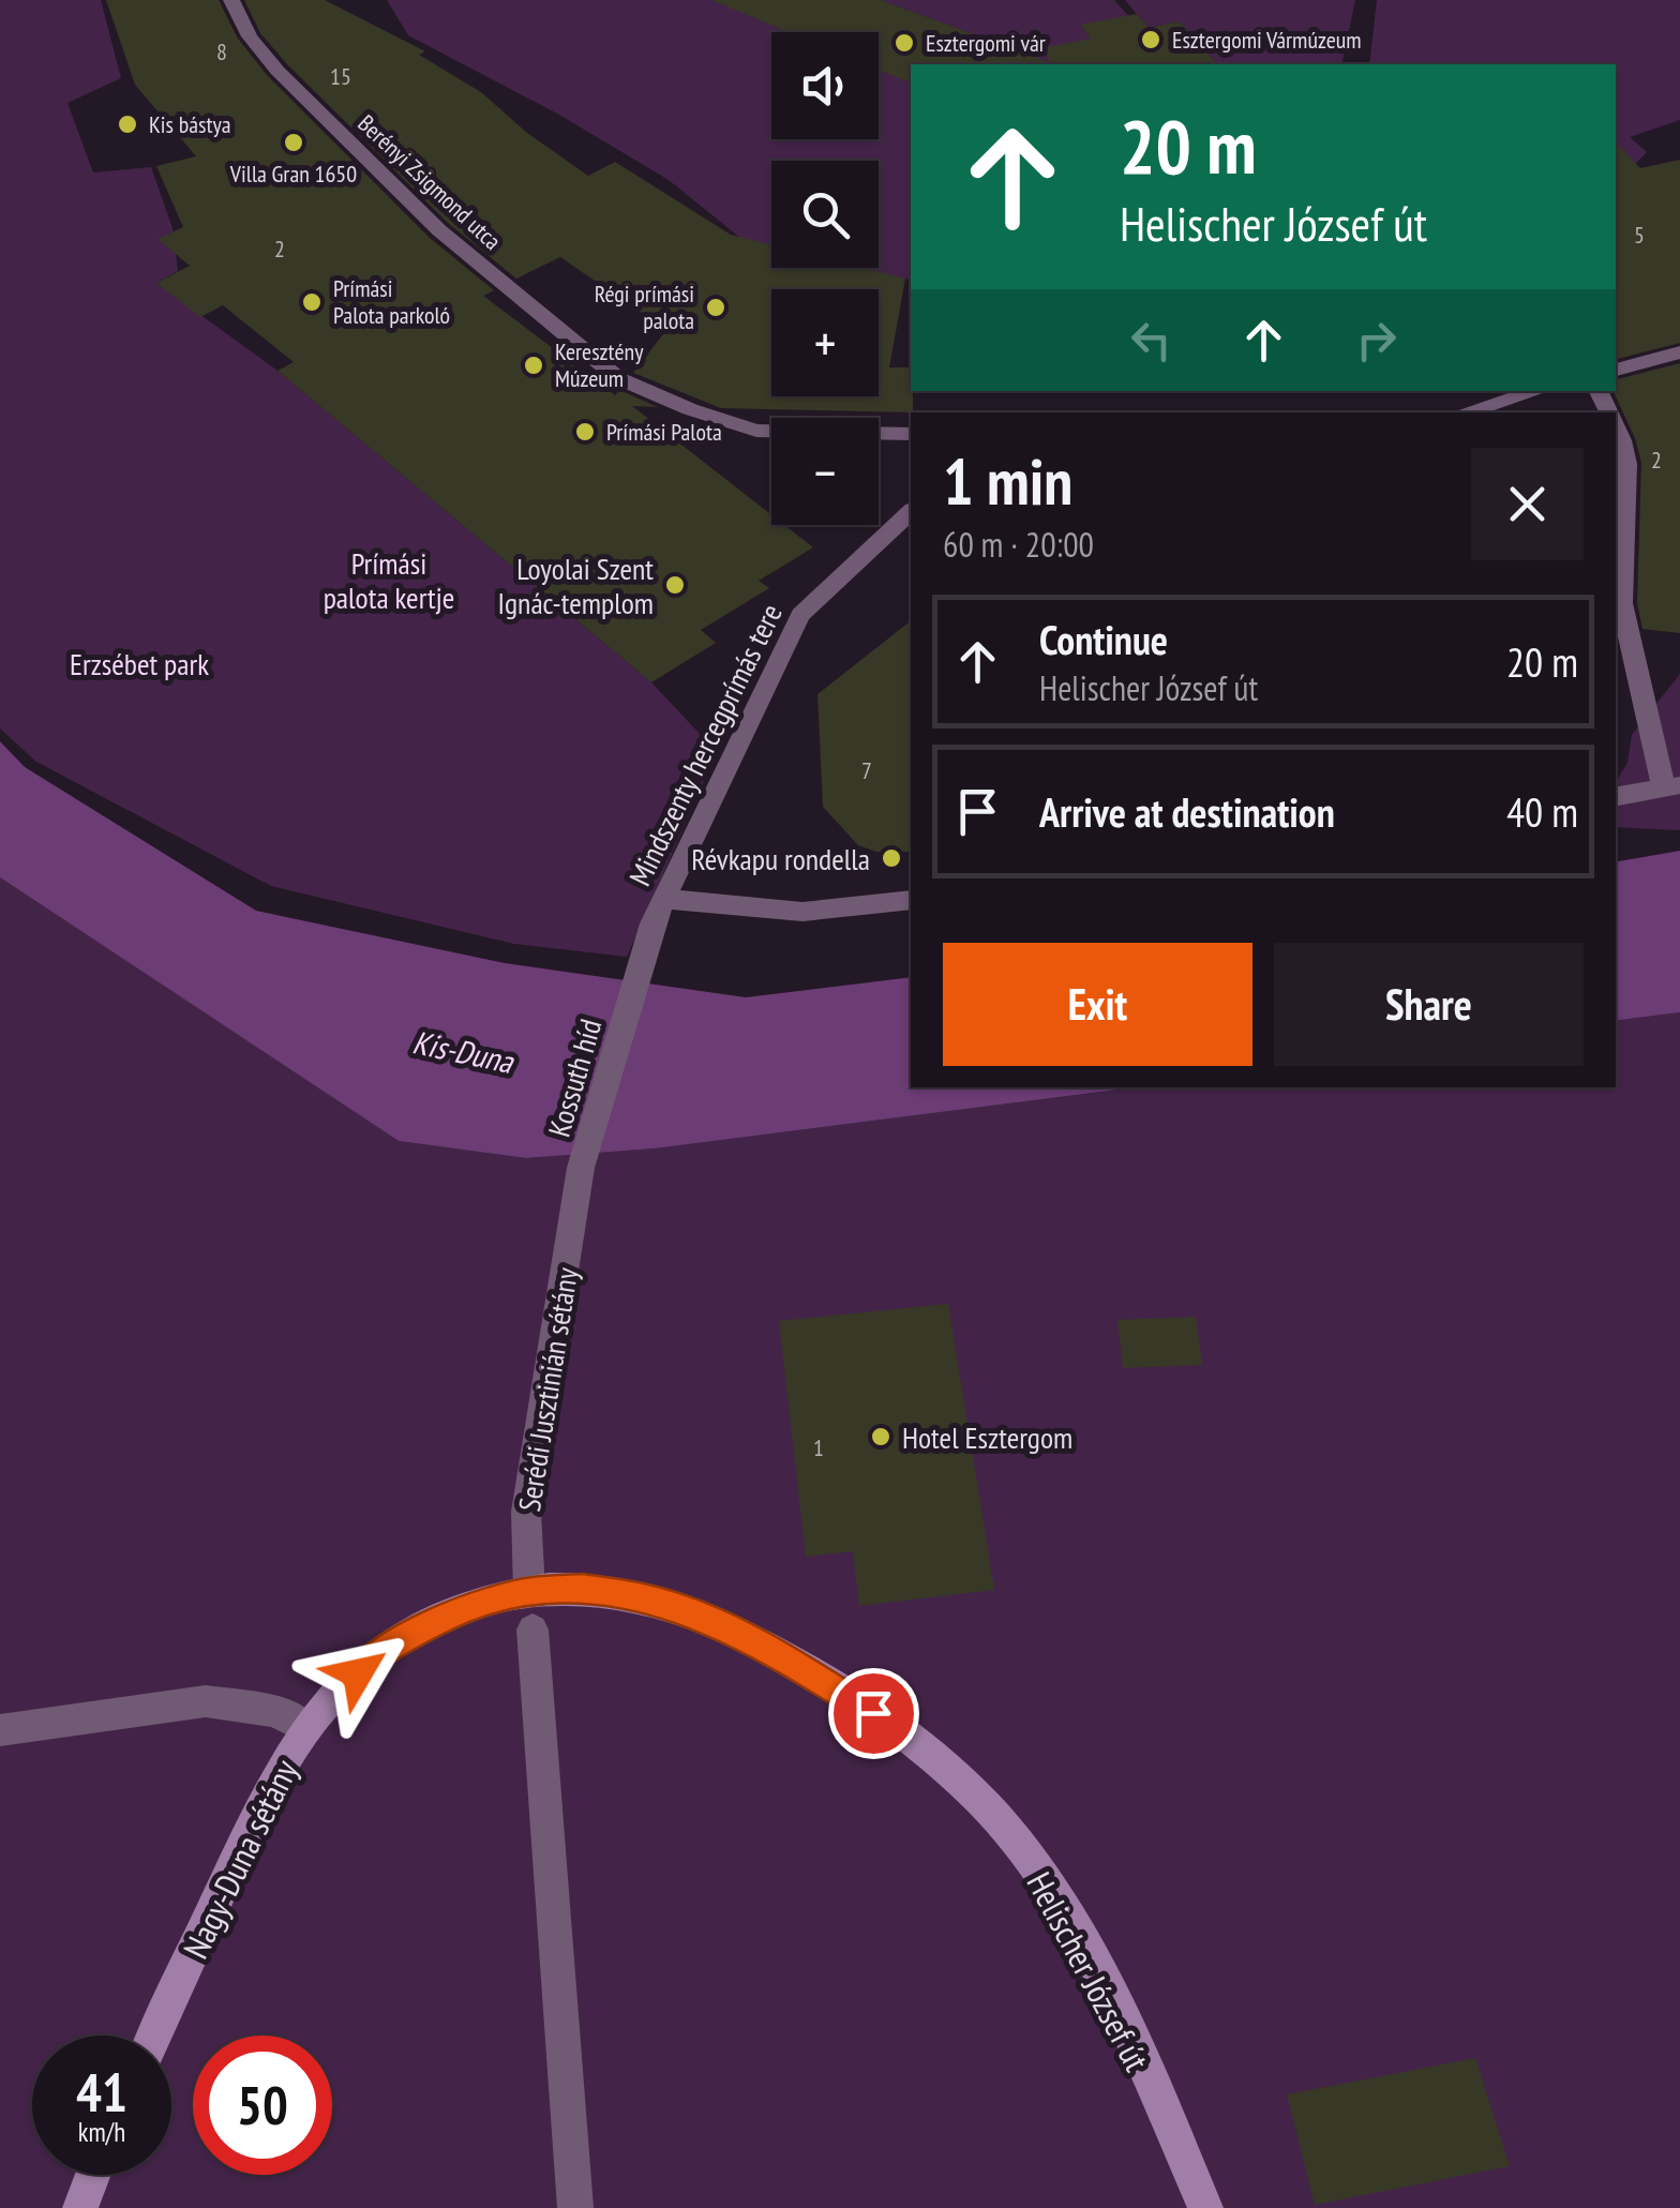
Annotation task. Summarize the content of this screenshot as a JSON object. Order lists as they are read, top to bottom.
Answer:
{
  "streets": {
    "main road": ["Nagy-Duna sétány", "Helischer József út"],
    "street": [
      "Berényi Zsigmond utca",
      "Mindszenty hercegprímás tere",
      "Kossuth híd",
      "Serédi Jusztinián sétány"
    ]
  },
  "crossings": [
    ["Mindszenty hercegprímás tere", "Kossuth híd"],
    ["Kossuth híd", "Serédi Jusztinián sétány"],
    ["Serédi Jusztinián sétány", "Nagy-Duna sétány"],
    ["Serédi Jusztinián sétány", "Helischer József út"],
    ["Nagy-Duna sétány", "Helischer József út"]
  ],
  "water": ["Kis-Duna"],
  "parks": ["Prímási palota kertje", "Erzsébet park"],
  "places": [
    "Esztergomi Vármúzeum",
    "Esztergomi vár",
    "Kis bástya",
    "Villa Gran 1650",
    "Prímási Palota parkoló",
    "Régi prímási palota",
    "Keresztény Múzeum",
    "Prímási Palota",
    "Loyolai Szent Ignác-templom",
    "Révkapu rondella",
    "Hotel Esztergom"
  ],
  "house_numbers": [
    "8",
    "15",
    "5",
    "2",
    "2",
    "7",
    "1"
  ],
  "page": {
    "map_buttons": ["+", "−"],
    "turn": ["20 m", "Helischer József út"],
    "heading": ["1 min", "60 m · 20:00"],
    "list": [
      {
        "name": "Continue",
        "note": "Helischer József út",
        "value": "20 m"
      },
      {
        "name": "Arrive at destination",
        "value": "40 m"
      }
    ],
    "buttons": ["Exit", "Share"],
    "speed": "41 km/h",
    "limit": "50"
  }
}
